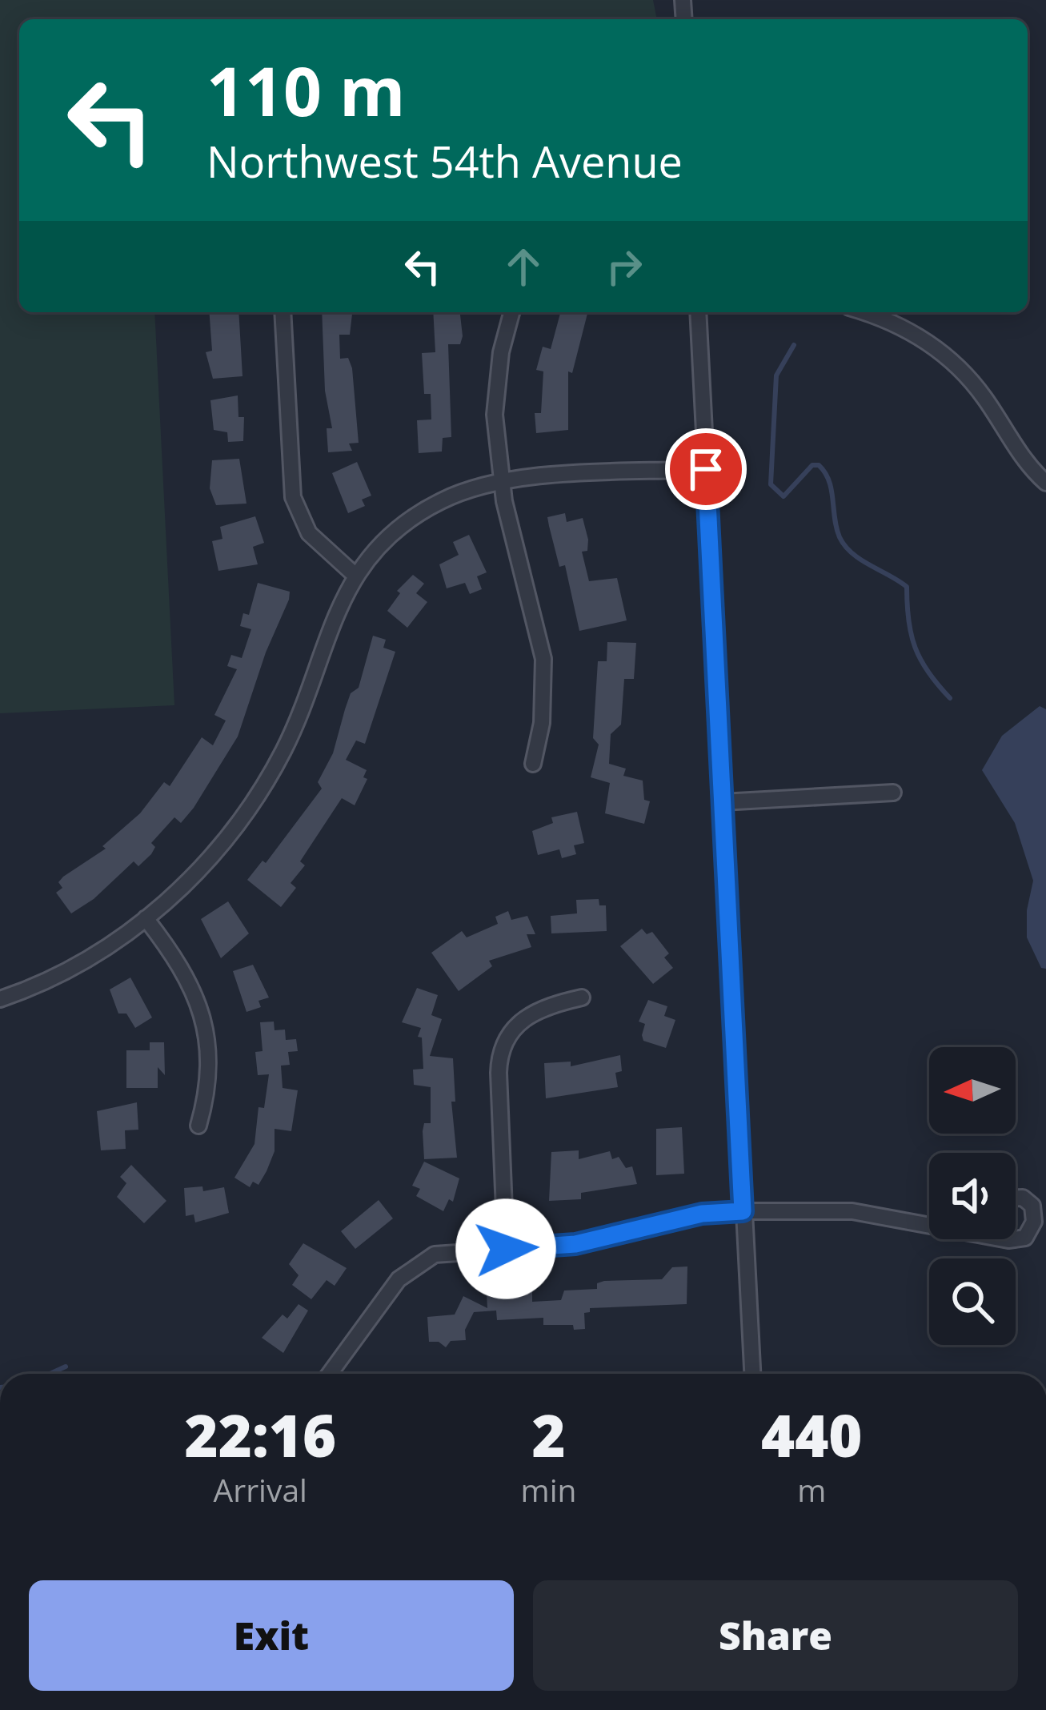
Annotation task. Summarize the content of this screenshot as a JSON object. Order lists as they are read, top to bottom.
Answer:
{
  "north": "left",
  "page": {
    "turn": ["110 m", "Northwest 54th Avenue"],
    "eta": [
      "22:16",
      "Arrival",
      "2",
      "min",
      "440",
      "m"
    ],
    "buttons": ["Exit", "Share"]
  }
}
